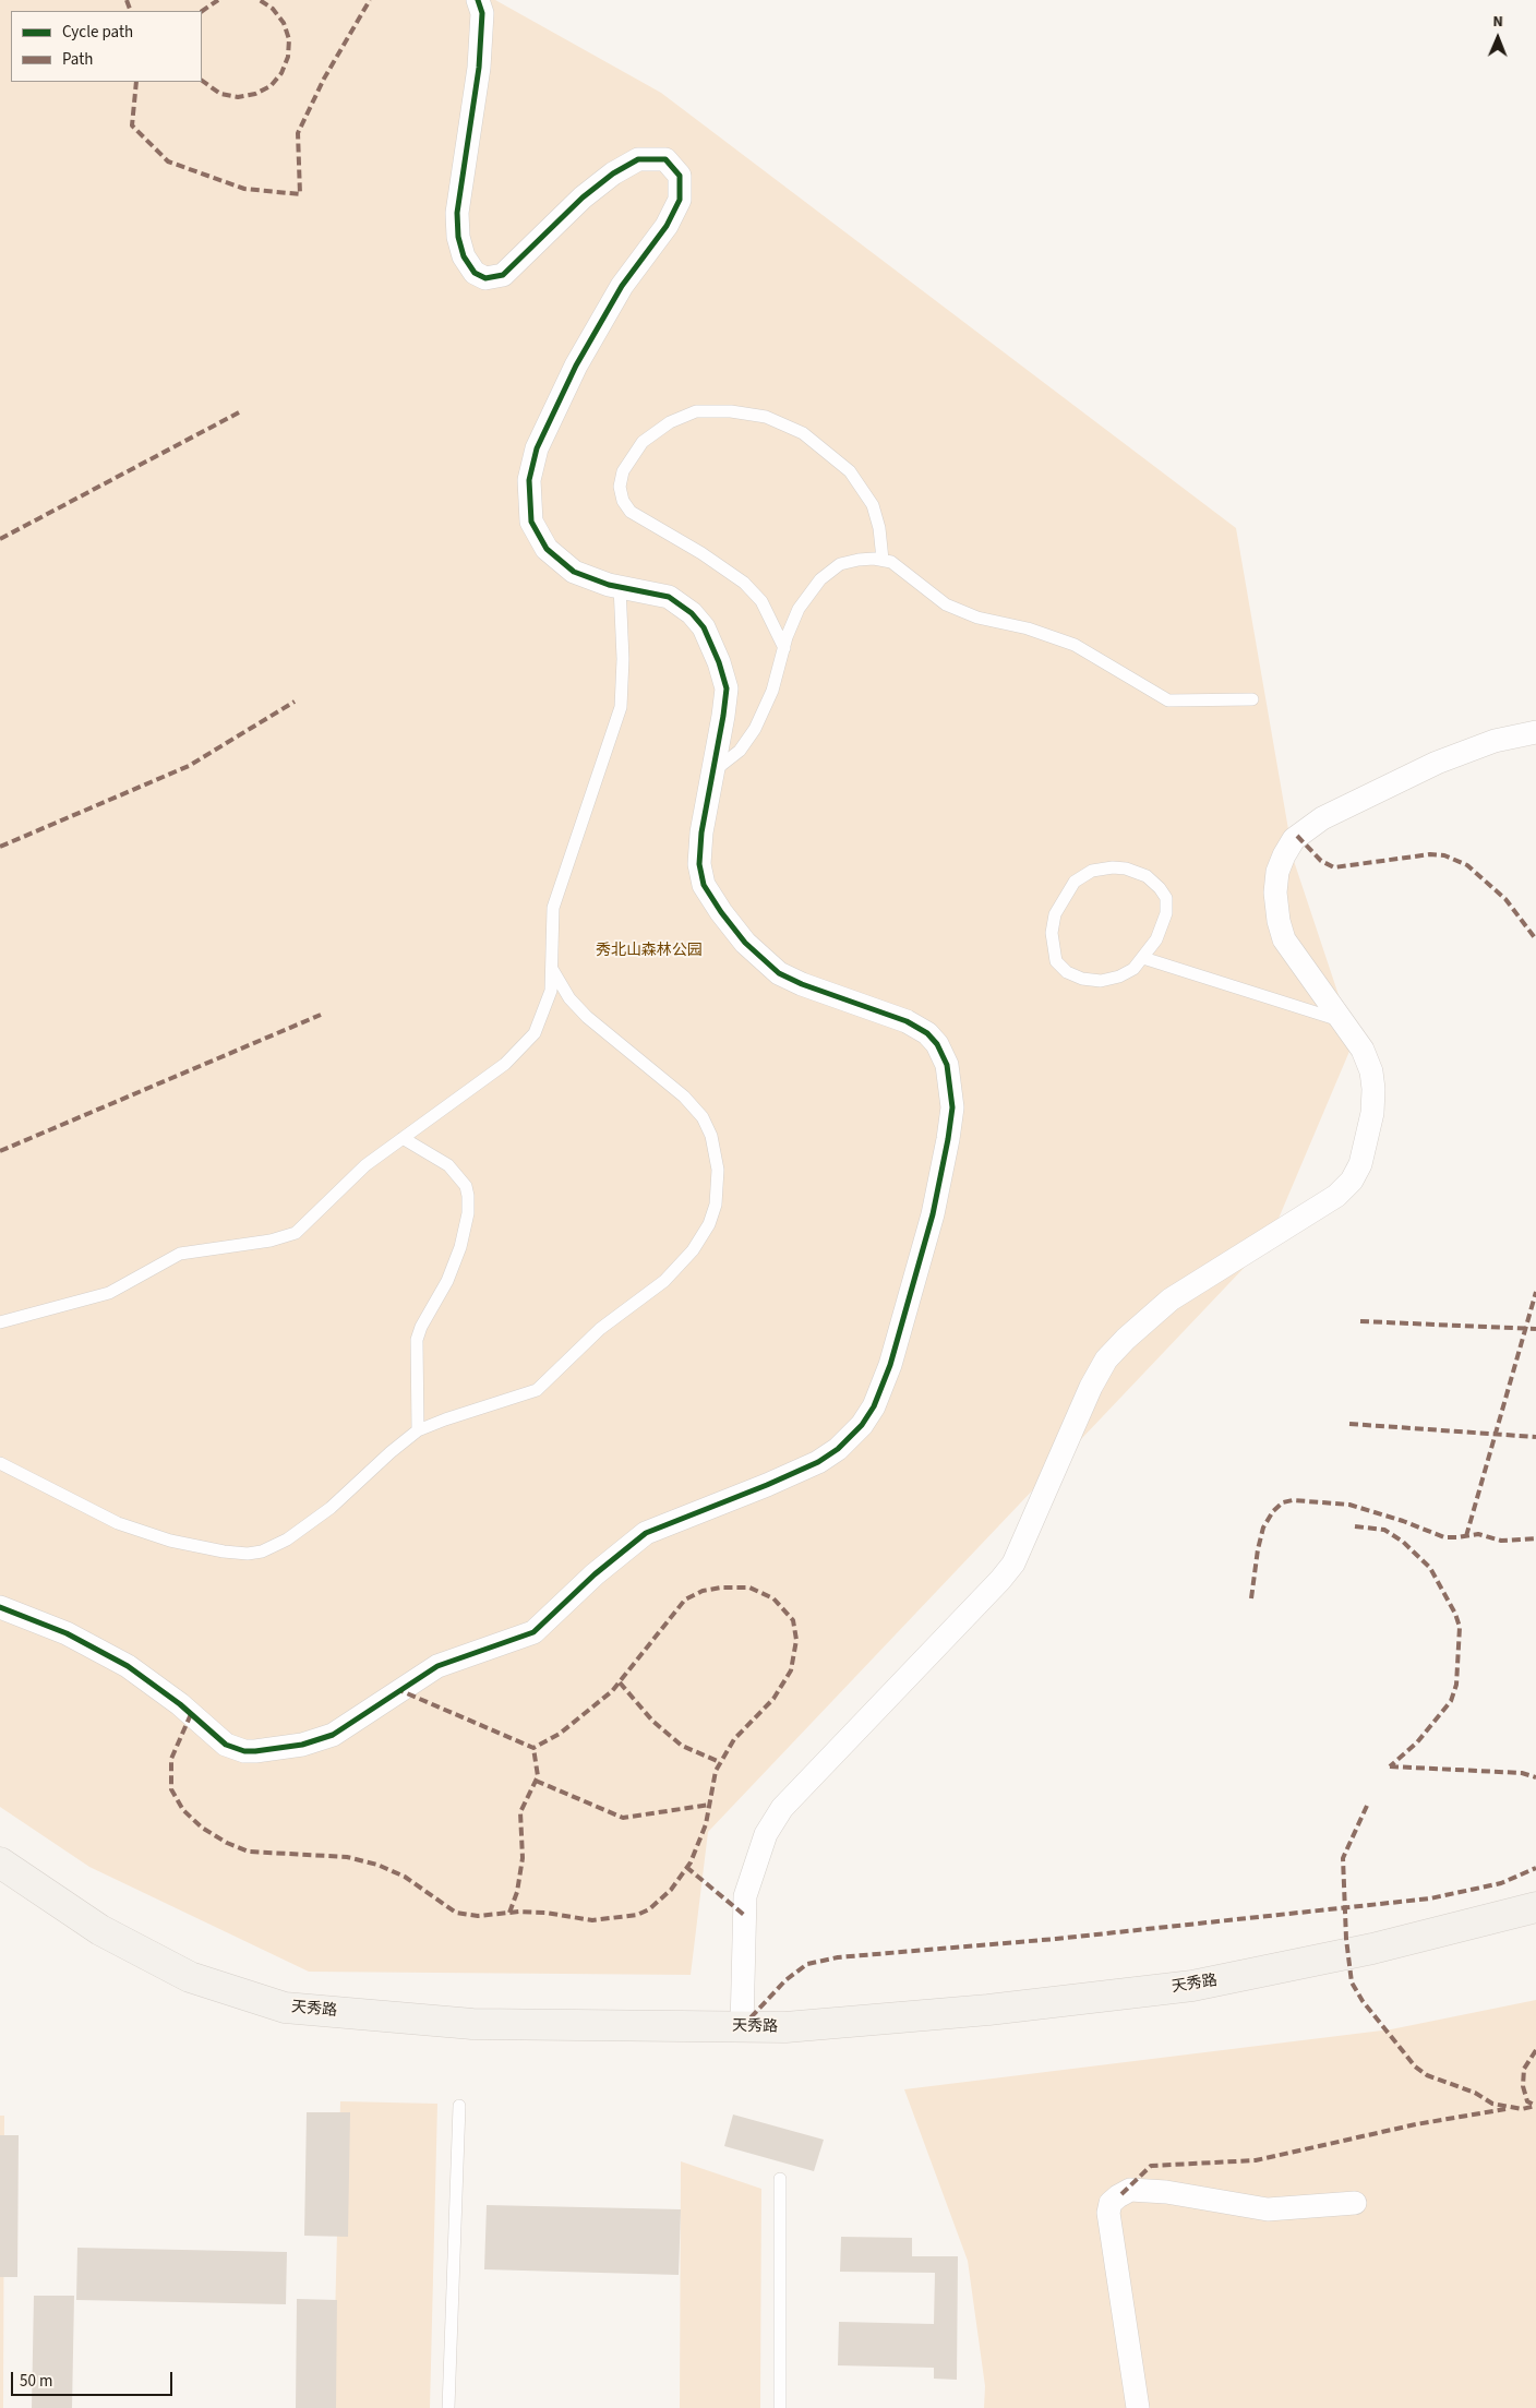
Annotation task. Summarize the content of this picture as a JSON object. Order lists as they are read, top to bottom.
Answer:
{
  "streets": {
    "main road": ["天秀路"]
  },
  "parks": ["秀北山森林公园"],
  "legend": ["Cycle path", "Path"],
  "scale_bar": "50 m",
  "north": "top"
}
